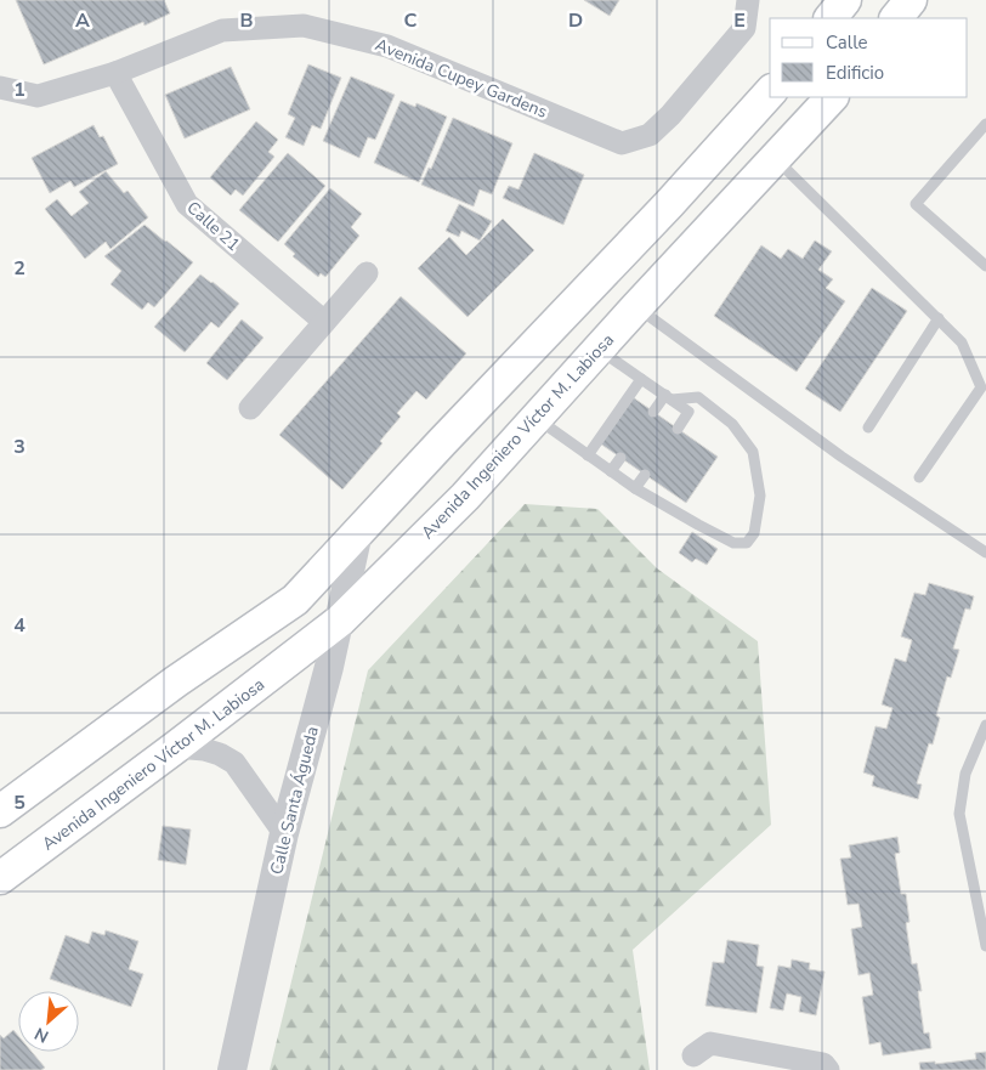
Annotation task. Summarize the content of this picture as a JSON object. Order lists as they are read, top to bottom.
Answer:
{
  "streets": {
    "main road": ["Avenida Ingeniero Víctor M. Labiosa"],
    "street": ["Avenida Cupey Gardens", "Calle 21", "Calle Santa Águeda"]
  },
  "crossings": [
    ["Avenida Cupey Gardens", "Calle 21"],
    ["Avenida Ingeniero Víctor M. Labiosa", "Calle Santa Águeda"]
  ],
  "legend": ["Calle", "Edificio"],
  "north": "bottom left",
  "grid": {
    "columns": [
      "A",
      "B",
      "C",
      "D",
      "E"
    ],
    "rows": [
      "1",
      "2",
      "3",
      "4",
      "5"
    ]
  }
}
